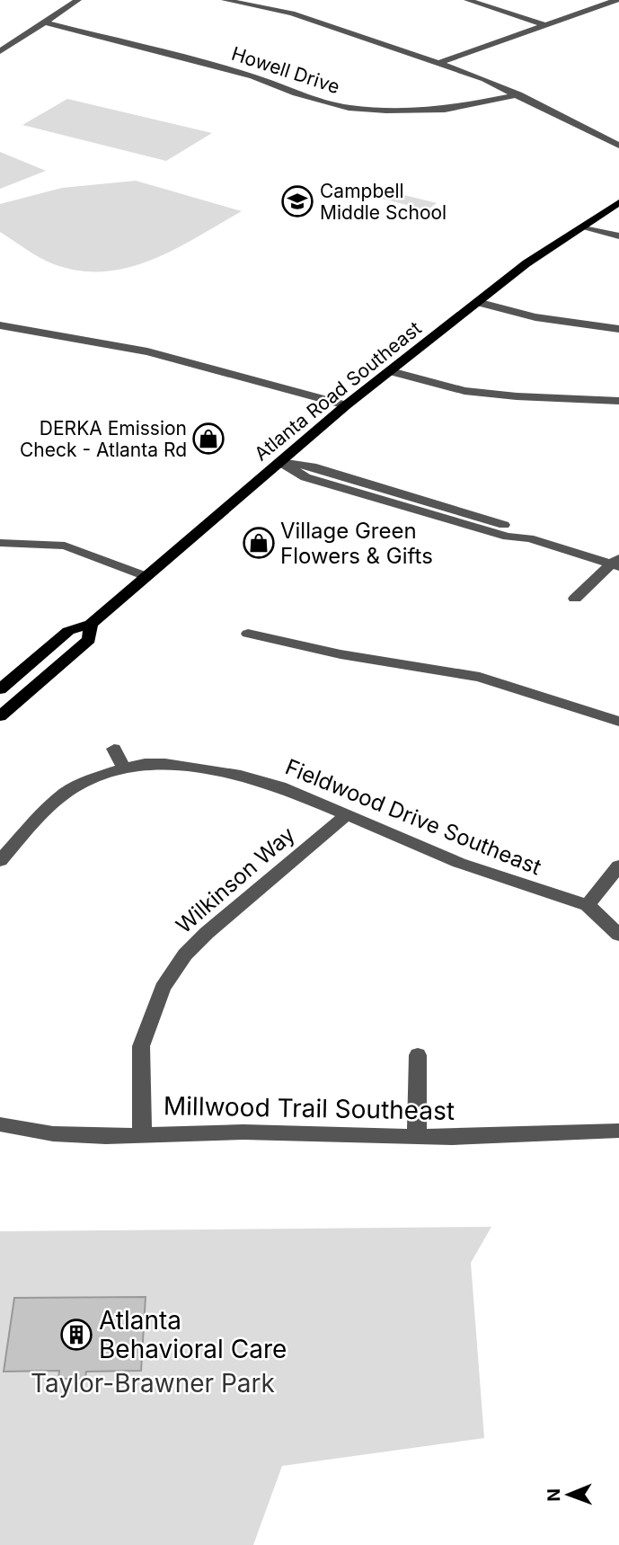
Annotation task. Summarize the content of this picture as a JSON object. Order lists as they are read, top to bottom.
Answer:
{
  "streets": {
    "main road": ["Atlanta Road Southeast"],
    "street": [
      "Howell Drive",
      "Fieldwood Drive Southeast",
      "Wilkinson Way",
      "Millwood Trail Southeast"
    ]
  },
  "crossings": [
    ["Fieldwood Drive Southeast", "Wilkinson Way"],
    ["Wilkinson Way", "Millwood Trail Southeast"]
  ],
  "parks": ["Taylor-Brawner Park"],
  "places": {
    "school or university": ["Campbell Middle School"],
    "shop": ["DERKA Emission Check - Atlanta Rd", "Village Green Flowers & Gifts"],
    "building": ["Atlanta Behavioral Care"]
  },
  "north": "left"
}
